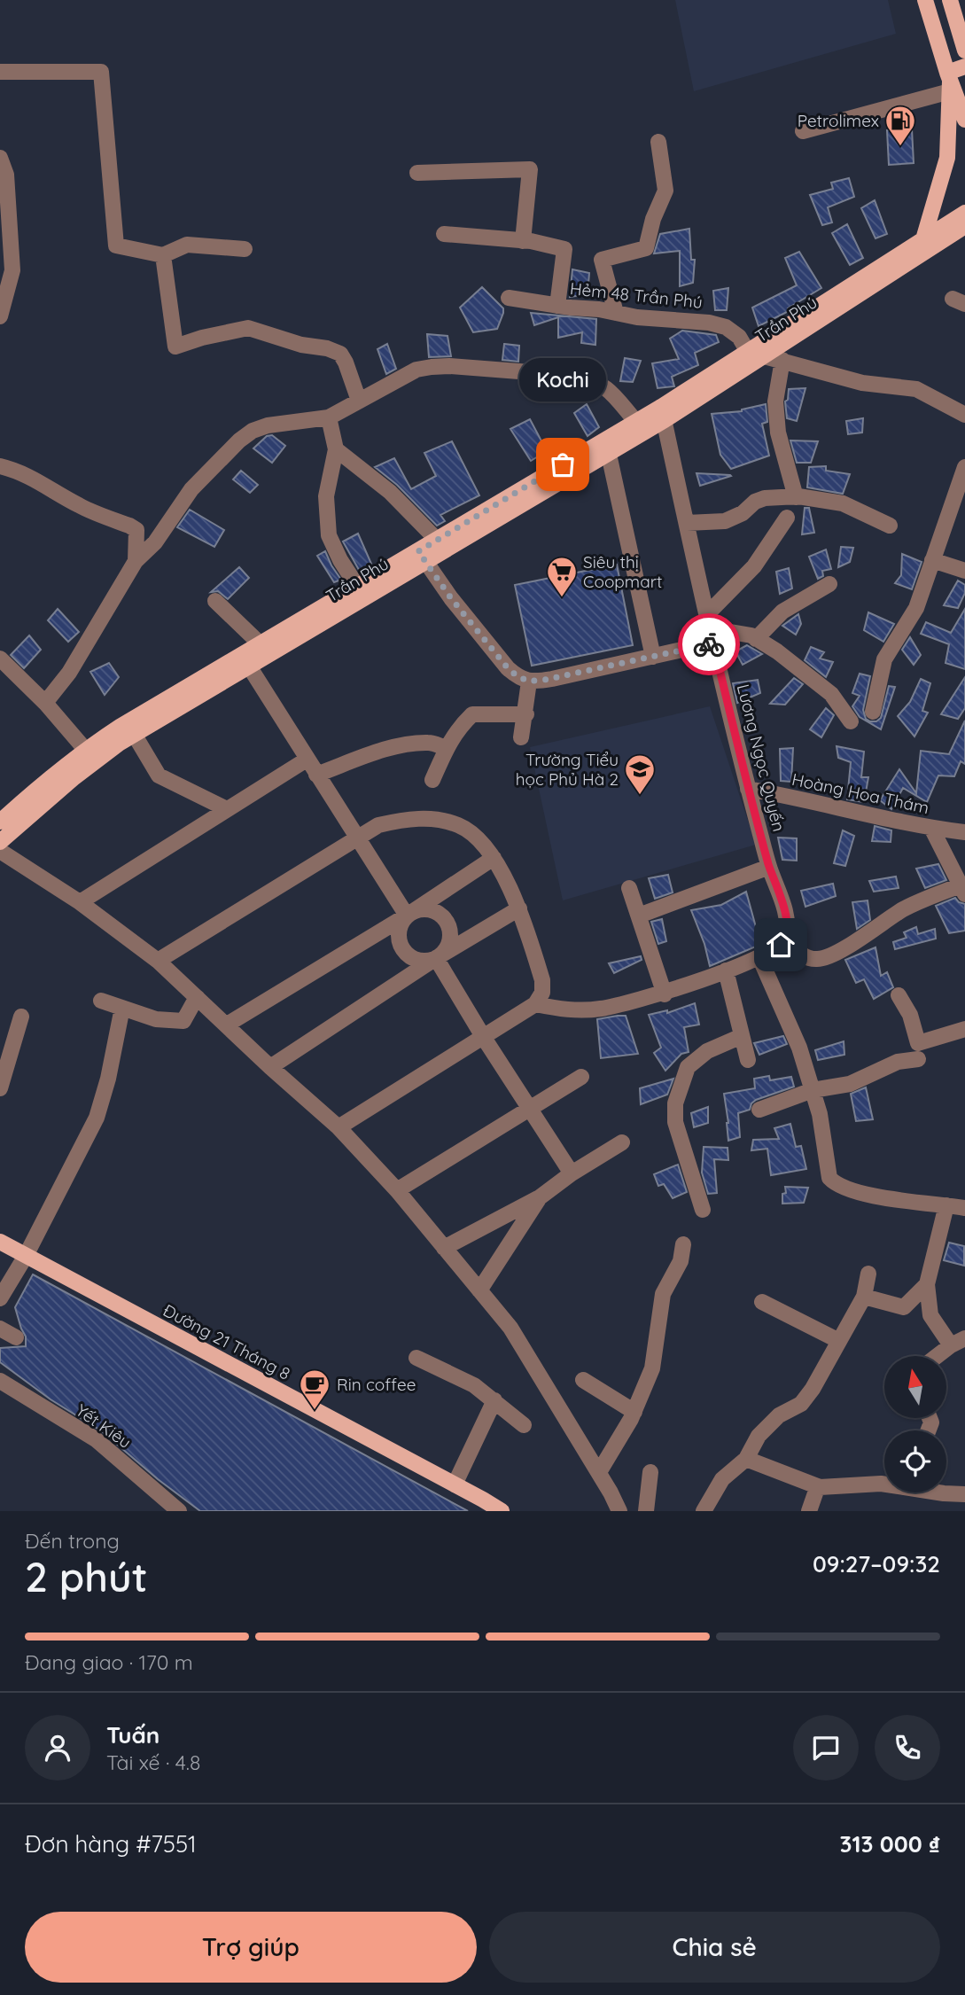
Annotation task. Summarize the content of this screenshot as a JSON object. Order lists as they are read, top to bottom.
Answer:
{
  "streets": {
    "main road": ["Trần Phú", "Đường 21 Tháng 8"],
    "street": [
      "Hẻm 48 Trần Phú",
      "Lương Ngọc Quyến",
      "Hoàng Hoa Thám",
      "Yết Kiêu"
    ]
  },
  "crossings": [
    ["Hẻm 48 Trần Phú", "Trần Phú"],
    ["Trần Phú", "Lương Ngọc Quyến"],
    ["Lương Ngọc Quyến", "Hoàng Hoa Thám"]
  ],
  "places": {
    "fuel station": ["Petrolimex"],
    "other": ["Kochi"],
    "supermarket": ["Siêu thị Coopmart"],
    "school or university": ["Trường Tiểu học Phủ Hà 2"],
    "cafe": ["Rin coffee"]
  },
  "north": "top",
  "page": {
    "bubble": "Kochi",
    "heading": ["2 phút", "Đến trong", "09:27–09:32"],
    "panel": [
      "Tuấn",
      "Tài xế · 4.8",
      "Đơn hàng #7551",
      "313 000 ₫"
    ],
    "bar": "Đang giao · 170 m",
    "buttons": ["Trợ giúp", "Chia sẻ"]
  }
}
